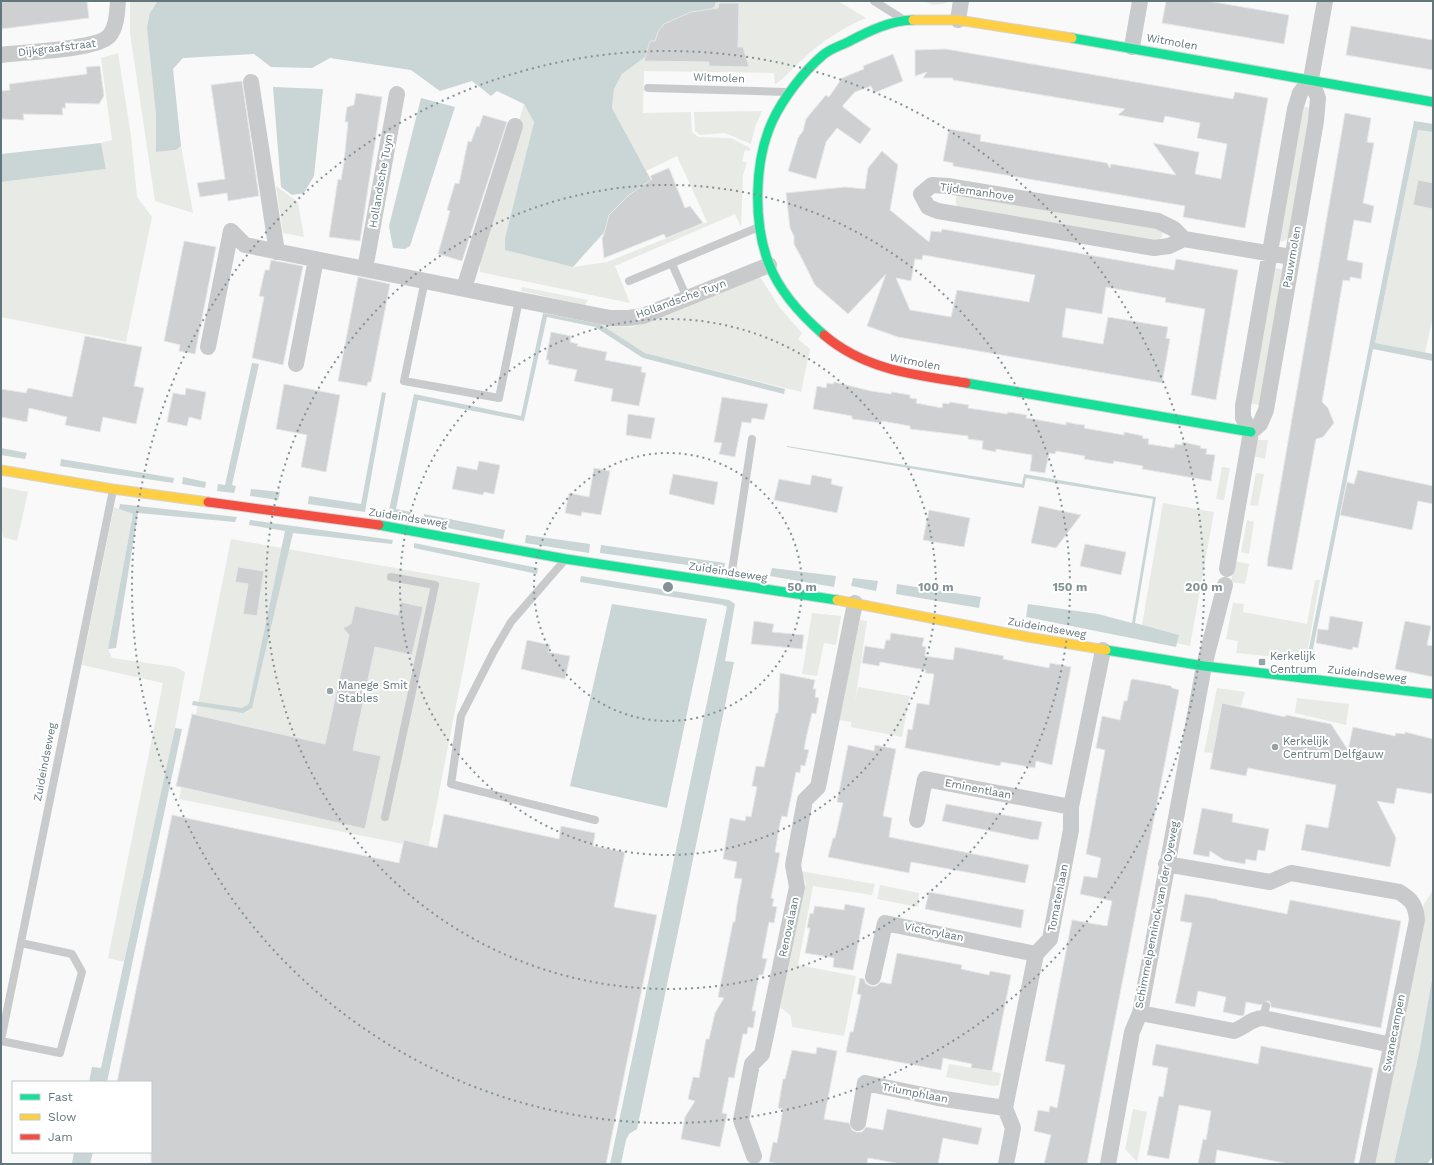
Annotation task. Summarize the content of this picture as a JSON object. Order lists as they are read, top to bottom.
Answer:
{
  "streets": {
    "street": [
      "Witmolen",
      "Dijkgraafstraat",
      "Hollandsche Tuyn",
      "Tijdemanhove",
      "Pauwmolen",
      "Zuideindseweg",
      "Eminentlaan",
      "Tomatenlaan",
      "Schimmelpenninck van der Oyeweg",
      "Renovalaan",
      "Victorylaan",
      "Swanecampen",
      "Triumphlaan"
    ]
  },
  "crossings": [
    ["Witmolen", "Hollandsche Tuyn"],
    ["Witmolen", "Pauwmolen"],
    ["Zuideindseweg", "Tomatenlaan"],
    ["Zuideindseweg", "Schimmelpenninck van der Oyeweg"],
    ["Zuideindseweg", "Renovalaan"],
    ["Eminentlaan", "Tomatenlaan"],
    ["Tomatenlaan", "Victorylaan"],
    ["Schimmelpenninck van der Oyeweg", "Swanecampen"]
  ],
  "places": {
    "transit": ["Kerkelijk Centrum"],
    "other": ["Manege Smit Stables", "Kerkelijk Centrum Delfgauw"]
  },
  "legend": ["Fast", "Slow", "Jam"],
  "rings": [
    "50 m",
    "100 m",
    "150 m",
    "200 m"
  ]
}
